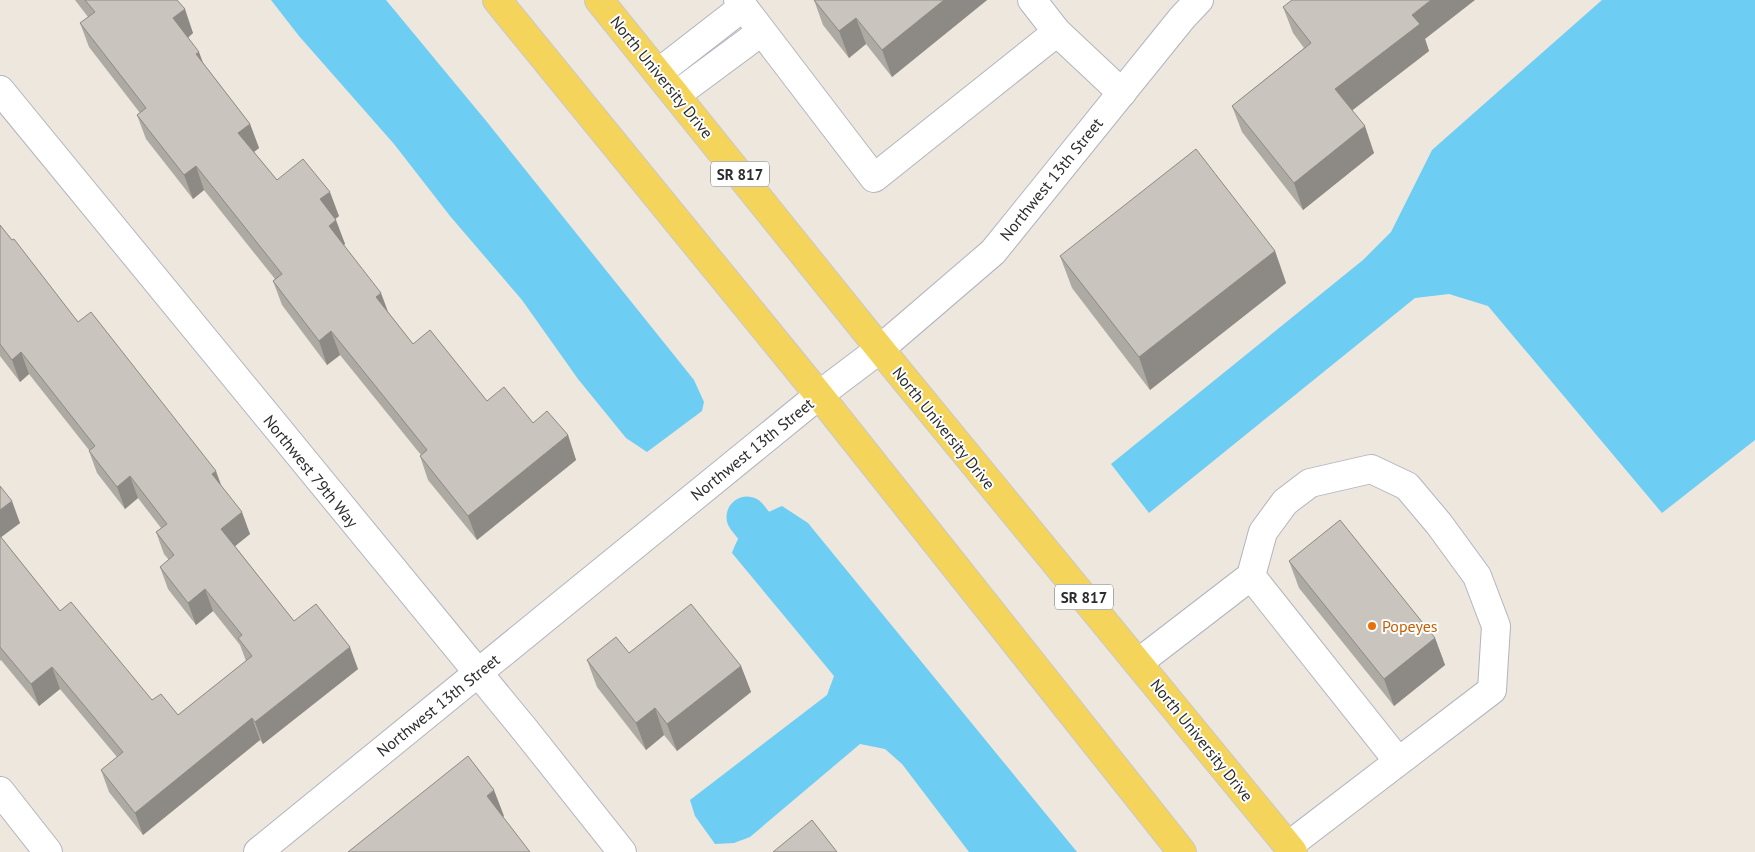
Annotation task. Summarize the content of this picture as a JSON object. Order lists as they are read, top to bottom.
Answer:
{
  "streets": {
    "main road": ["North University Drive", "SR 817"],
    "street": ["Northwest 13th Street", "Northwest 79th Way"]
  },
  "crossings": [
    ["North University Drive", "Northwest 13th Street"],
    ["Northwest 13th Street", "Northwest 79th Way"]
  ],
  "places": ["Popeyes"]
}
